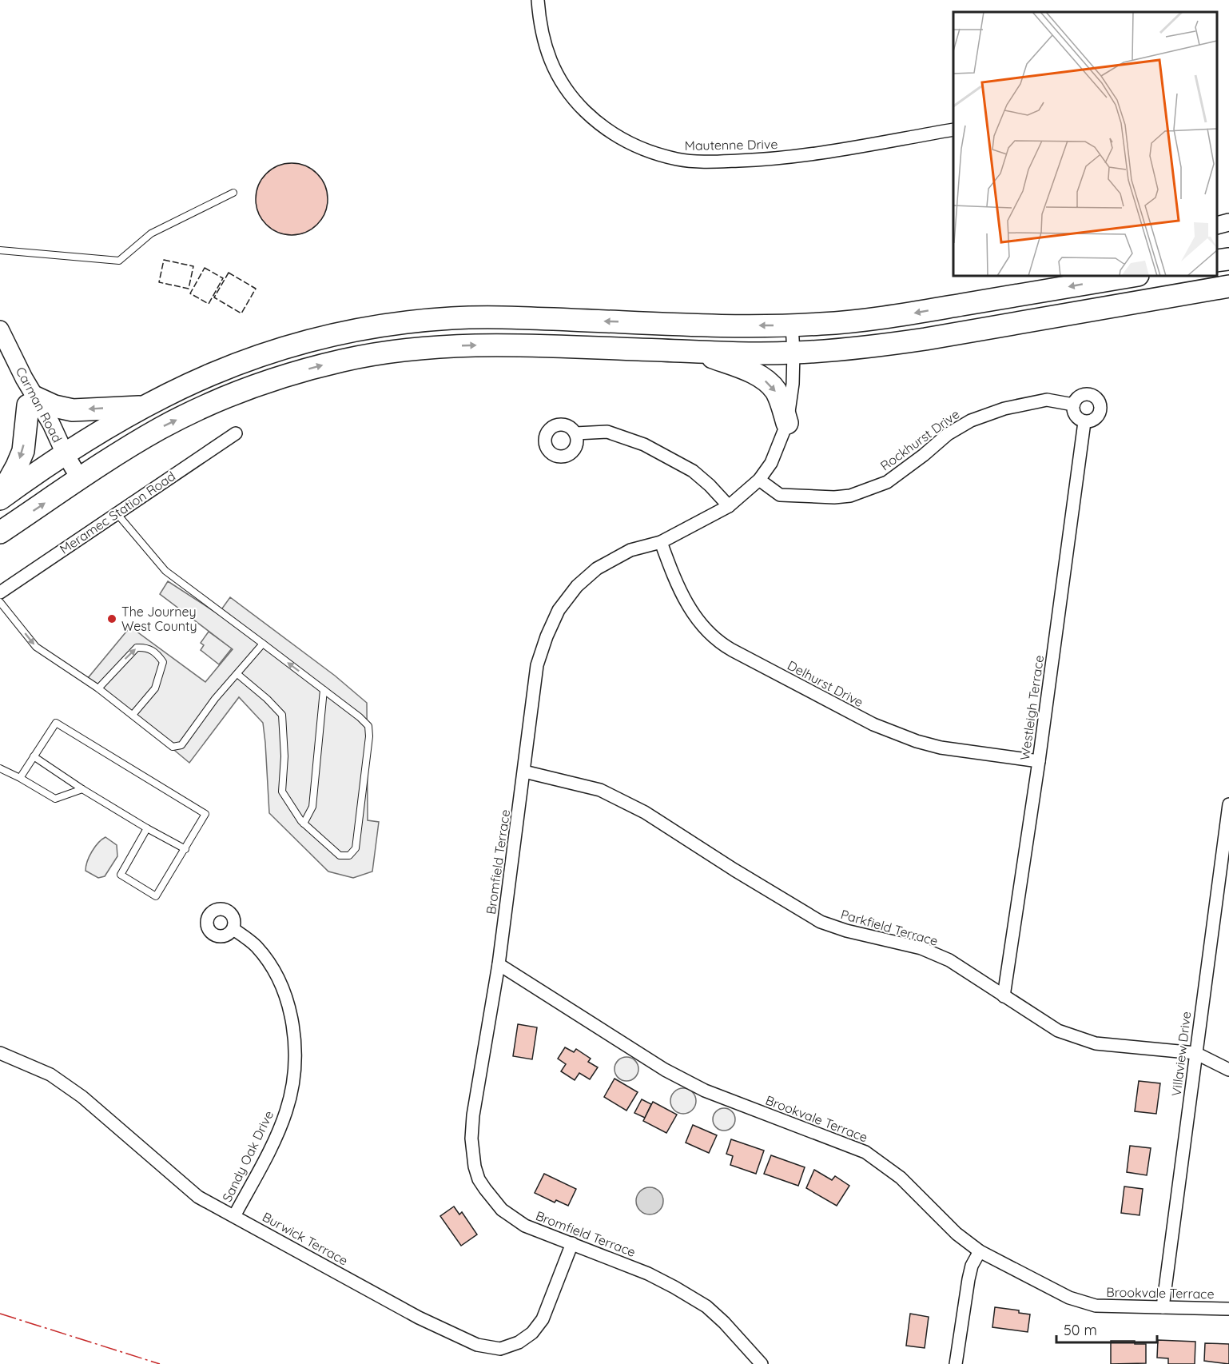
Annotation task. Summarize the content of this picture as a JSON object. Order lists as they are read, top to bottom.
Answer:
{
  "streets": {
    "street": [
      "Mautenne Drive",
      "Carman Road",
      "Rockhurst Drive",
      "Meramec Station Road",
      "Delhurst Drive",
      "Westleigh Terrace",
      "Bromfield Terrace",
      "Parkfield Terrace",
      "Villaview Drive",
      "Brookvale Terrace",
      "Sandy Oak Drive",
      "Burwick Terrace"
    ]
  },
  "crossings": [
    ["Rockhurst Drive", "Westleigh Terrace"],
    ["Rockhurst Drive", "Bromfield Terrace"],
    ["Delhurst Drive", "Westleigh Terrace"],
    ["Delhurst Drive", "Bromfield Terrace"],
    ["Westleigh Terrace", "Parkfield Terrace"],
    ["Bromfield Terrace", "Parkfield Terrace"],
    ["Bromfield Terrace", "Brookvale Terrace"],
    ["Bromfield Terrace", "Burwick Terrace"],
    ["Parkfield Terrace", "Villaview Drive"],
    ["Villaview Drive", "Brookvale Terrace"],
    ["Sandy Oak Drive", "Burwick Terrace"]
  ],
  "places": ["The Journey West County"],
  "scale_bar": "50 m"
}
